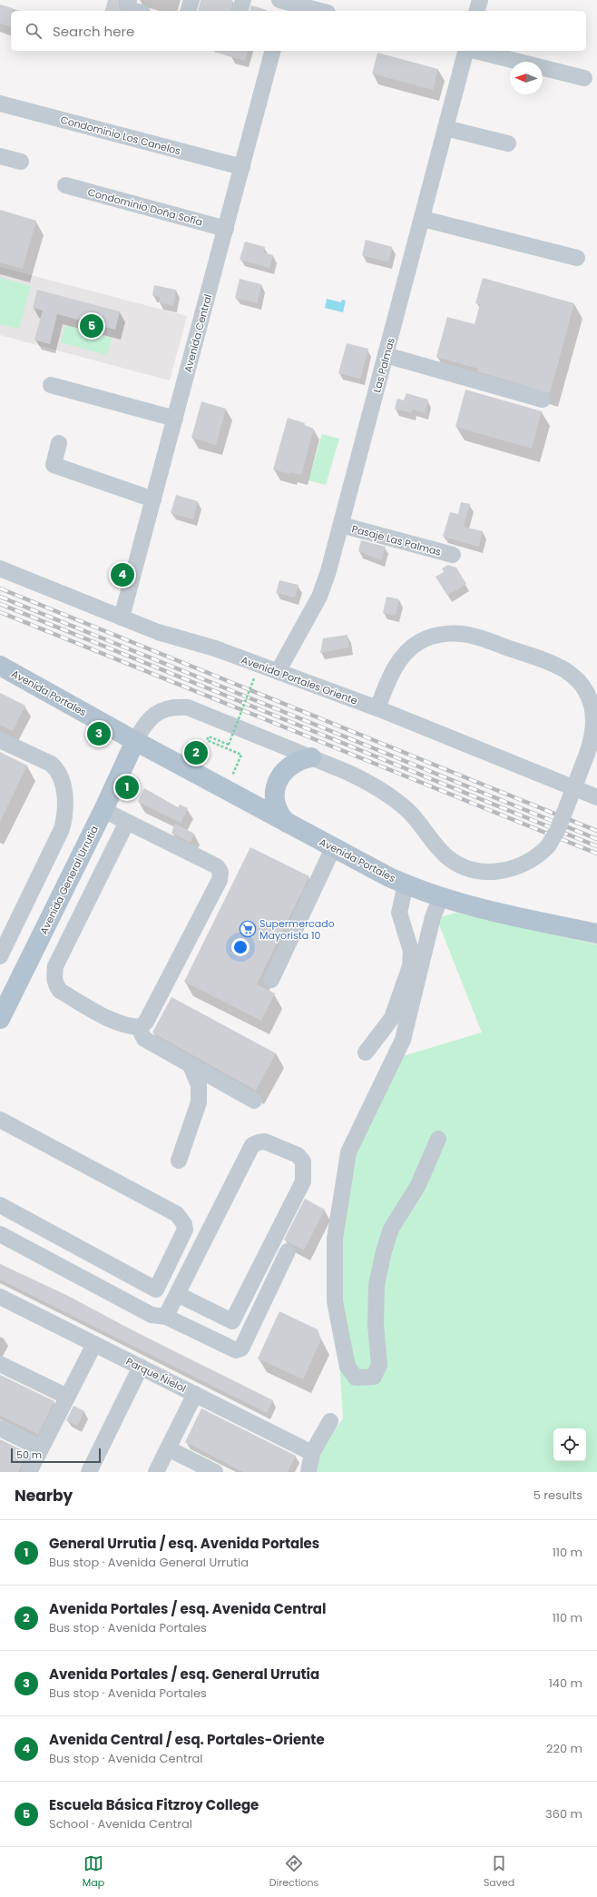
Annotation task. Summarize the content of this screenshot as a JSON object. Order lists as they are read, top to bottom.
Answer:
{
  "streets": {
    "main road": ["Avenida Portales", "Avenida General Urrutia"],
    "street": [
      "Condominio Los Canelos",
      "Condominio Doña Sofía",
      "Avenida Central",
      "Las Palmas",
      "Pasaje Las Palmas",
      "Avenida Portales Oriente",
      "Parque Ńielol"
    ]
  },
  "crossings": [
    ["Condominio Los Canelos", "Avenida Central"],
    ["Condominio Doña Sofía", "Avenida Central"],
    ["Avenida Central", "Avenida Portales Oriente"],
    ["Las Palmas", "Pasaje Las Palmas"],
    ["Las Palmas", "Avenida Portales Oriente"],
    ["Avenida Portales", "Avenida General Urrutia"]
  ],
  "places": {
    "supermarket": ["Supermercado Mayorista 10"]
  },
  "scale_bar": "50 m",
  "north": "left",
  "page": {
    "search": "Search here",
    "pins": [
      "5",
      "4",
      "3",
      "2",
      "1"
    ],
    "scale": "50 m",
    "heading": ["Nearby", "5 results"],
    "list": [
      {
        "mark": "1",
        "name": "General Urrutia / esq. Avenida Portales",
        "note": "Bus stop · Avenida General Urrutia",
        "value": "110 m"
      },
      {
        "mark": "2",
        "name": "Avenida Portales / esq. Avenida Central",
        "note": "Bus stop · Avenida Portales",
        "value": "110 m"
      },
      {
        "mark": "3",
        "name": "Avenida Portales / esq. General Urrutia",
        "note": "Bus stop · Avenida Portales",
        "value": "140 m"
      },
      {
        "mark": "4",
        "name": "Avenida Central / esq. Portales-Oriente",
        "note": "Bus stop · Avenida Central",
        "value": "220 m"
      },
      {
        "mark": "5",
        "name": "Escuela Básica Fitzroy College",
        "note": "School · Avenida Central",
        "value": "360 m"
      }
    ],
    "nav": ["Map", "Directions", "Saved"]
  }
}
